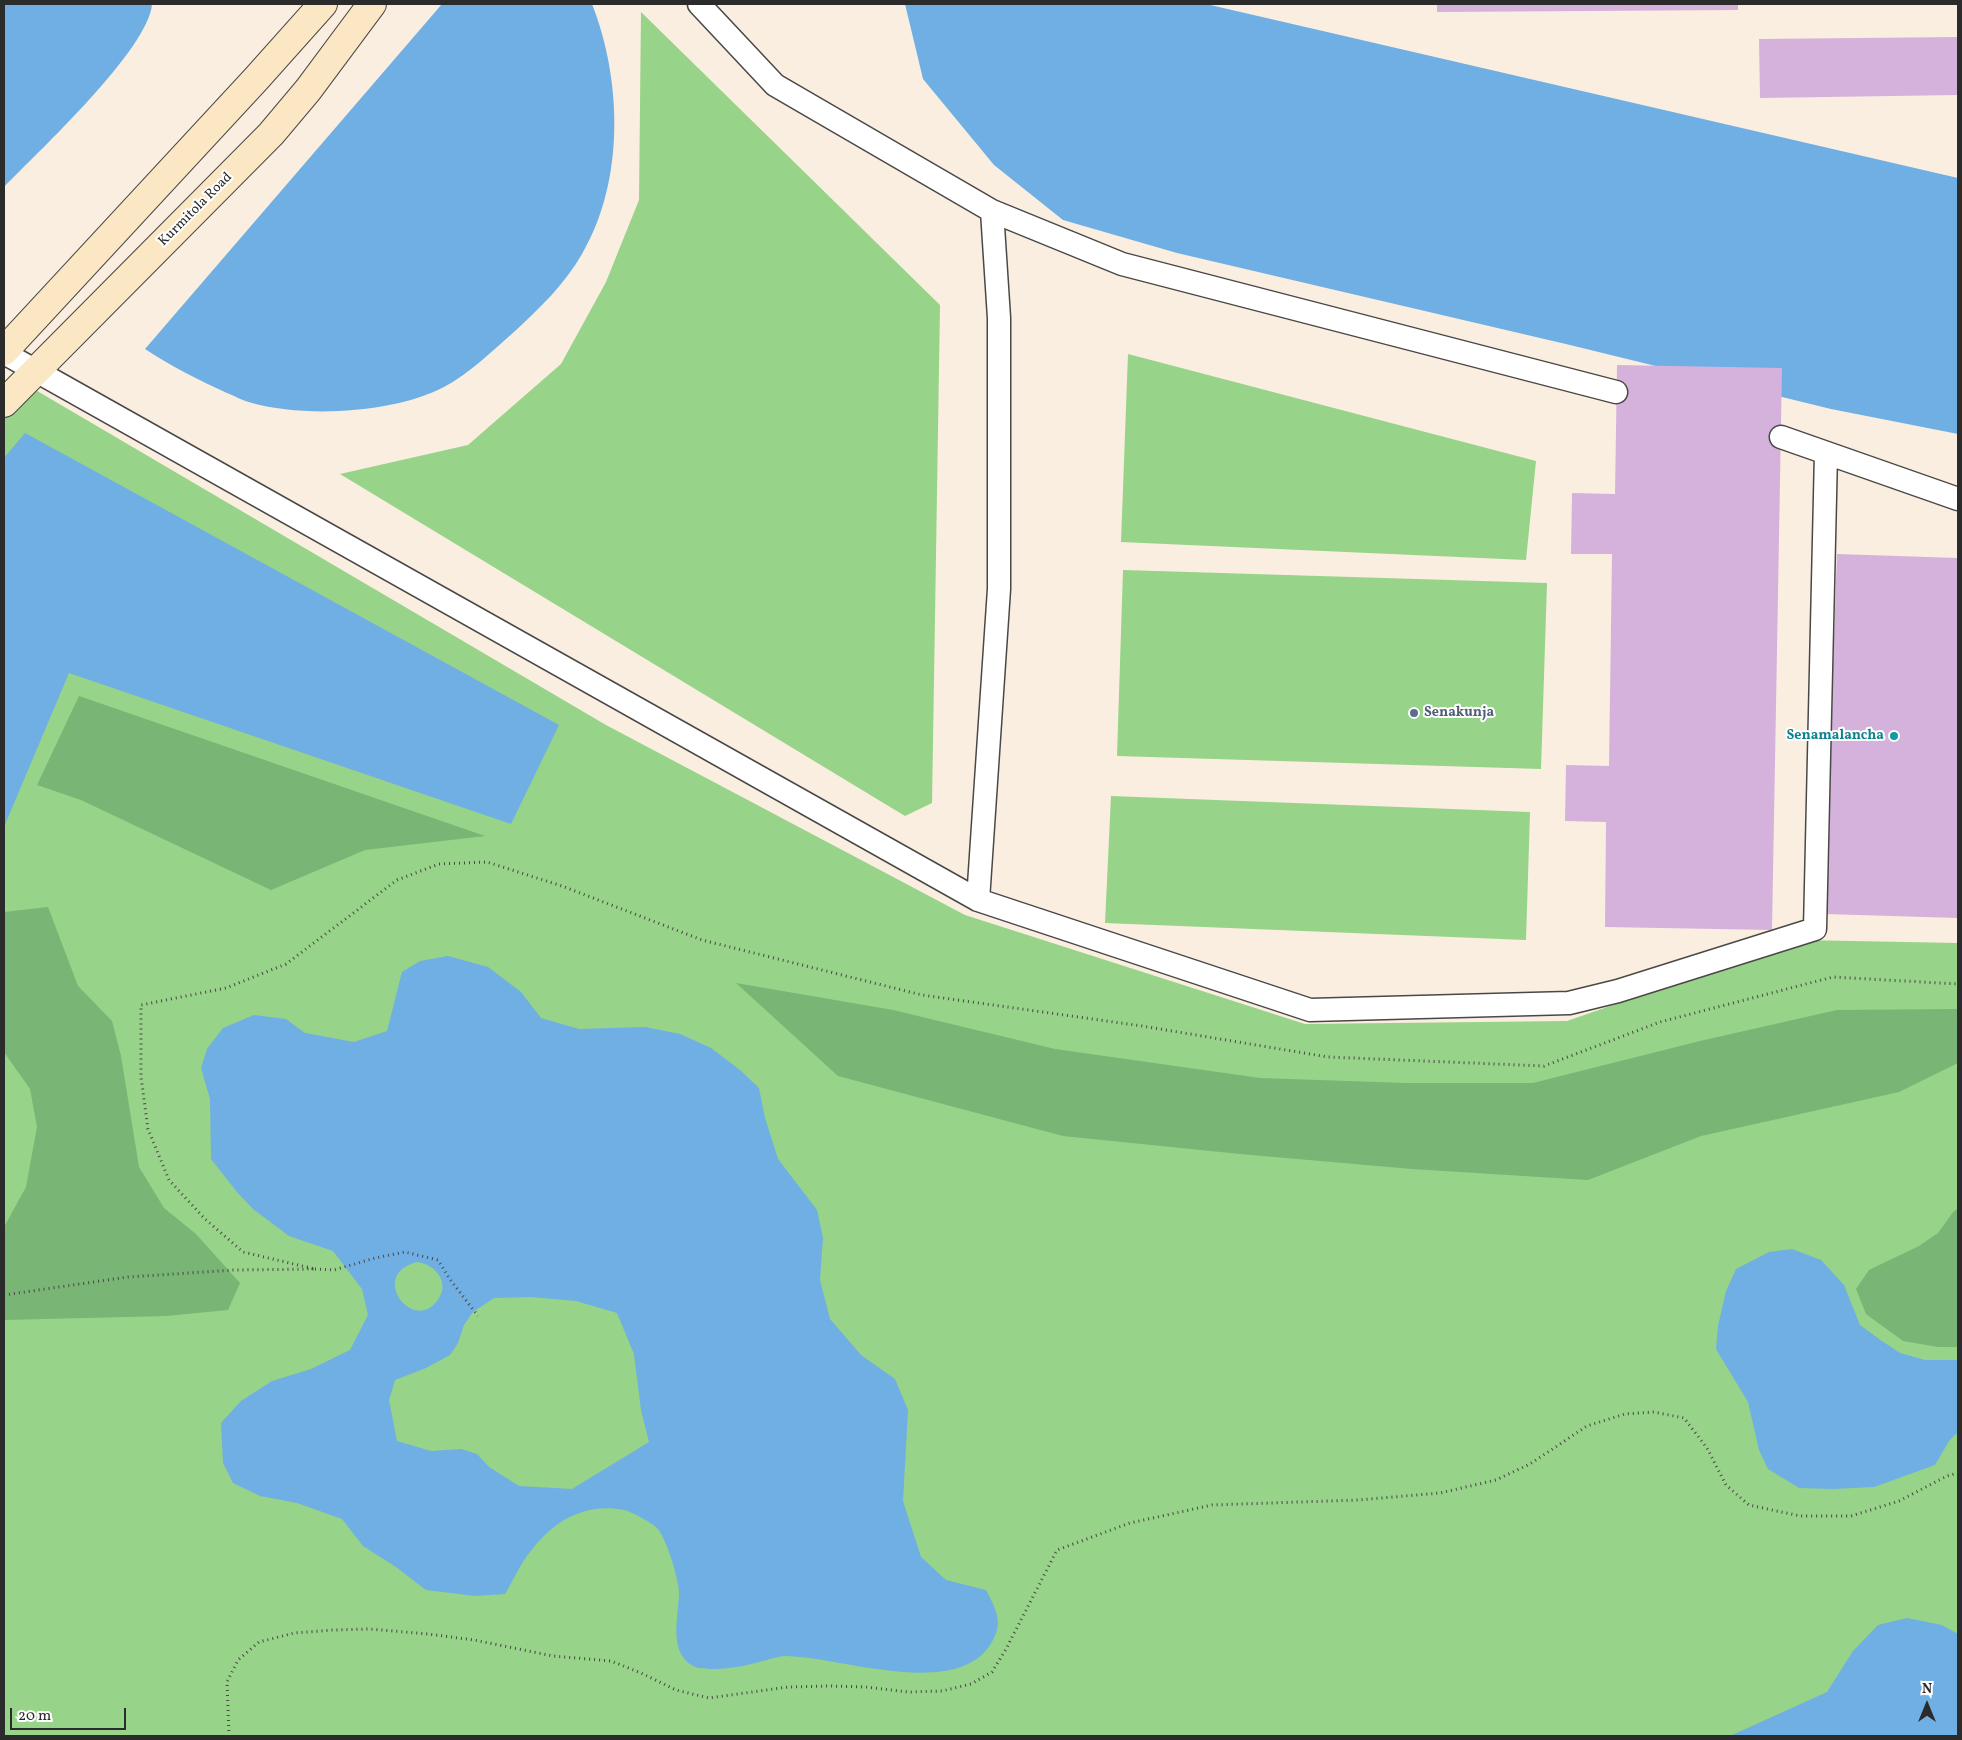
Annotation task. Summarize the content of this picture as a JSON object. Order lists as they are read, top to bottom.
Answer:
{
  "streets": {
    "main road": ["Kurmitola Road"]
  },
  "places": ["Senakunja", "Senamalancha"],
  "scale_bar": "20 m",
  "north": "top"
}
